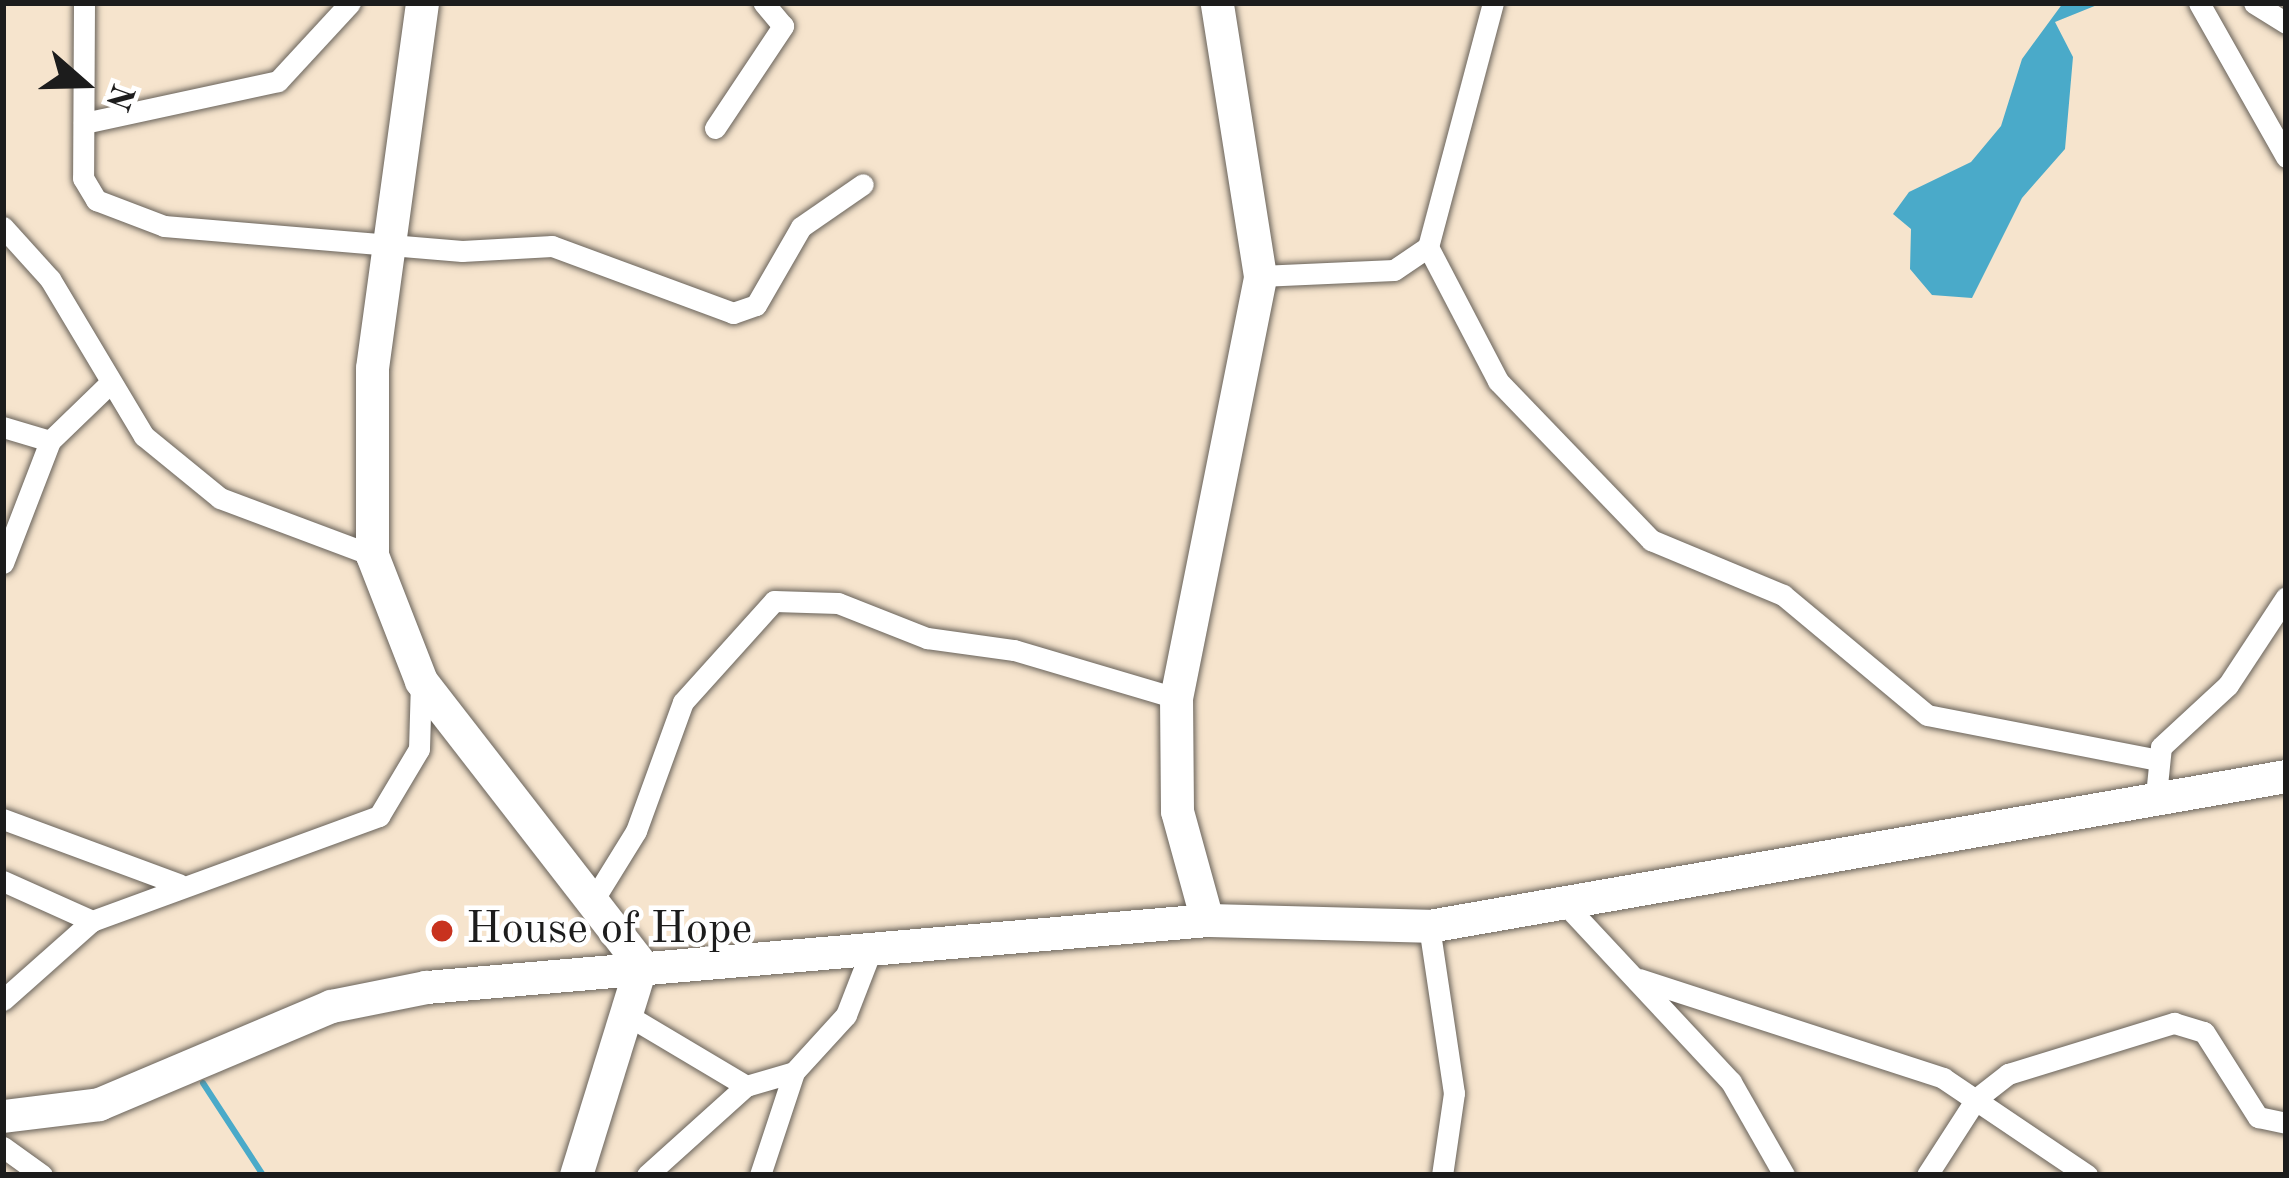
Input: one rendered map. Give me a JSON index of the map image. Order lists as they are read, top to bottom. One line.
{"places":["House of Hope"],"north":"right"}
